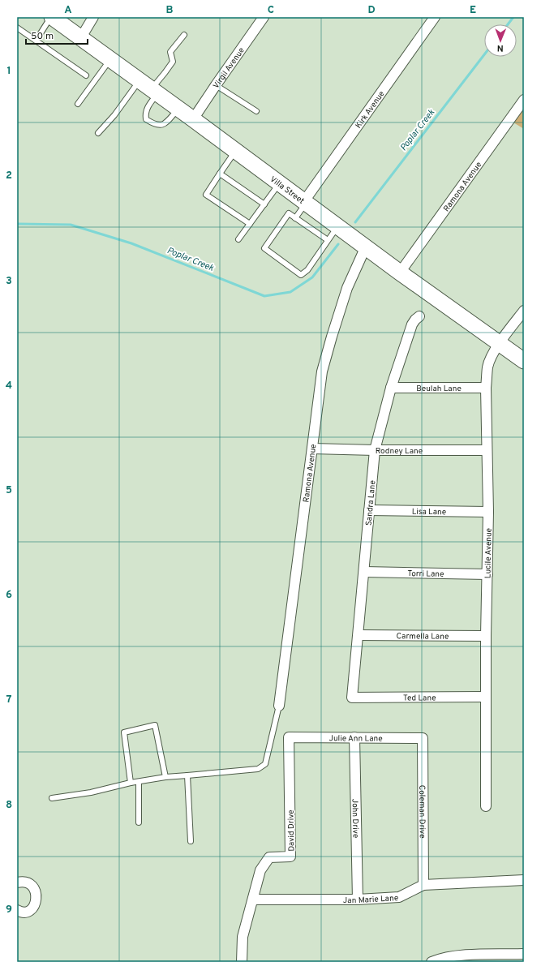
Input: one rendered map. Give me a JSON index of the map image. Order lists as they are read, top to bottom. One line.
{"streets":{"main road":["Villa Street"],"street":["Virgil Avenue","Kirk Avenue","Ramona Avenue","Beulah Lane","Rodney Lane","Sandra Lane","Lisa Lane","Lucile Avenue","Torri Lane","Carmella Lane","Ted Lane","Julie Ann Lane","Coleman Drive","John Drive","David Drive","Jan Marie Lane"]},"crossings":[["Virgil Avenue","Villa Street"],["Kirk Avenue","Villa Street"],["Ramona Avenue","Villa Street"],["Ramona Avenue","Rodney Lane"],["Villa Street","Lucile Avenue"],["Beulah Lane","Sandra Lane"],["Beulah Lane","Lucile Avenue"],["Rodney Lane","Sandra Lane"],["Rodney Lane","Lucile Avenue"],["Sandra Lane","Lisa Lane"],["Sandra Lane","Torri Lane"],["Sandra Lane","Carmella Lane"],["Sandra Lane","Ted Lane"],["Lisa Lane","Lucile Avenue"],["Lucile Avenue","Torri Lane"],["Lucile Avenue","Carmella Lane"],["Lucile Avenue","Ted Lane"],["Julie Ann Lane","Coleman Drive"],["Julie Ann Lane","John Drive"],["Julie Ann Lane","David Drive"],["Coleman Drive","Jan Marie Lane"],["John Drive","Jan Marie Lane"],["David Drive","Jan Marie Lane"]],"water":["Poplar Creek"],"scale_bar":"50 m","north":"bottom","grid":{"columns":["A","B","C","D","E"],"rows":["1","2","3","4","5","6","7","8","9"]}}
